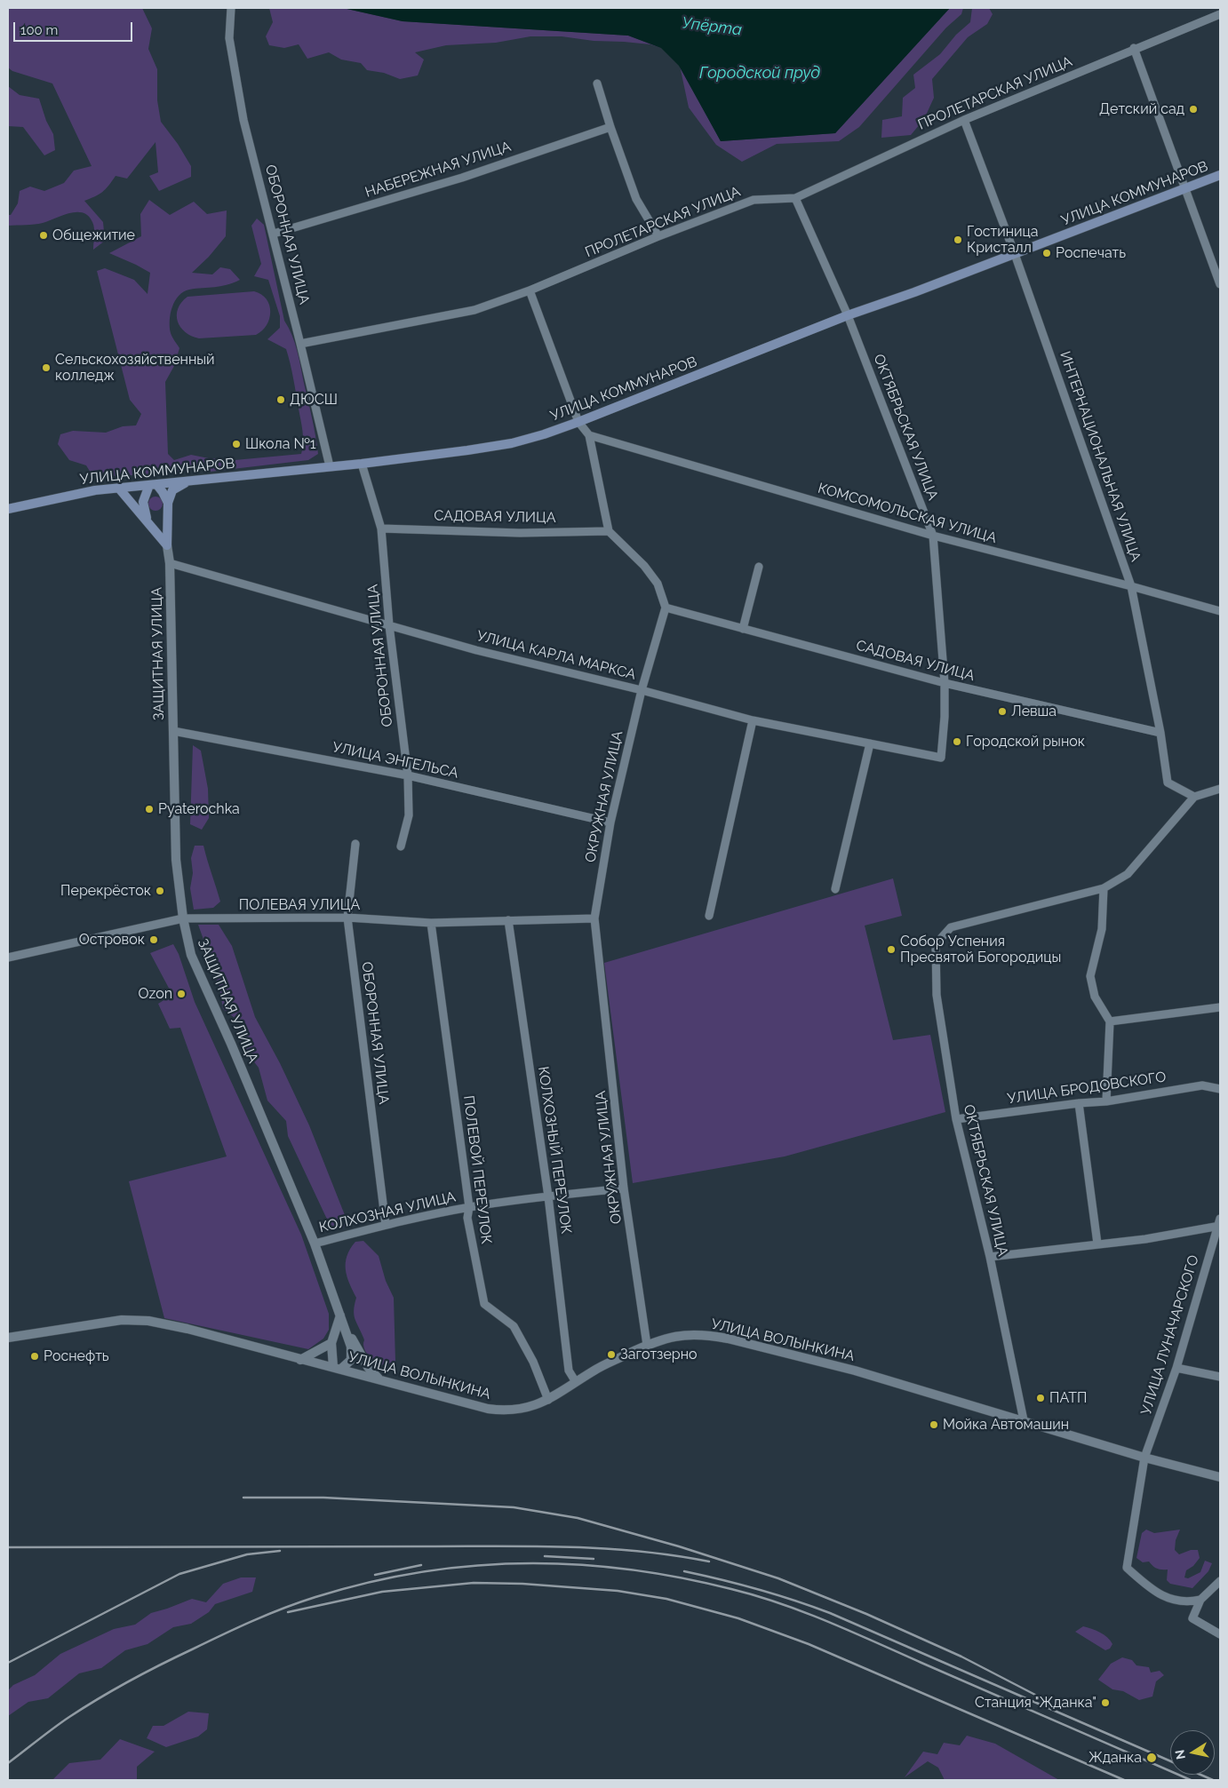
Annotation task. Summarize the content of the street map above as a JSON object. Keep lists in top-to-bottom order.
{
  "streets": {
    "main road": ["УЛИЦА КОММУНАРОВ"],
    "street": [
      "ПРОЛЕТАРСКАЯ УЛИЦА",
      "НАБЕРЕЖНАЯ УЛИЦА",
      "ОБОРОННАЯ УЛИЦА",
      "ОКТЯБРЬСКАЯ УЛИЦА",
      "ИНТЕРНАЦИОНАЛЬНАЯ УЛИЦА",
      "КОМСОМОЛЬСКАЯ УЛИЦА",
      "САДОВАЯ УЛИЦА",
      "ЗАЩИТНАЯ УЛИЦА",
      "УЛИЦА КАРЛА МАРКСА",
      "УЛИЦА ЭНГЕЛЬСА",
      "ОКРУЖНАЯ УЛИЦА",
      "ПОЛЕВАЯ УЛИЦА",
      "УЛИЦА БРОДОВСКОГО",
      "КОЛХОЗНЫЙ ПЕРЕУЛОК",
      "ПОЛЕВОЙ ПЕРЕУЛОК",
      "КОЛХОЗНАЯ УЛИЦА",
      "УЛИЦА ЛУНАЧАРСКОГО",
      "УЛИЦА ВОЛЫНКИНА"
    ]
  },
  "crossings": [
    ["ПРОЛЕТАРСКАЯ УЛИЦА", "ОБОРОННАЯ УЛИЦА"],
    ["ПРОЛЕТАРСКАЯ УЛИЦА", "ОКТЯБРЬСКАЯ УЛИЦА"],
    ["ПРОЛЕТАРСКАЯ УЛИЦА", "ИНТЕРНАЦИОНАЛЬНАЯ УЛИЦА"],
    ["НАБЕРЕЖНАЯ УЛИЦА", "ОБОРОННАЯ УЛИЦА"],
    ["УЛИЦА КОММУНАРОВ", "ОБОРОННАЯ УЛИЦА"],
    ["УЛИЦА КОММУНАРОВ", "ОКТЯБРЬСКАЯ УЛИЦА"],
    ["УЛИЦА КОММУНАРОВ", "ИНТЕРНАЦИОНАЛЬНАЯ УЛИЦА"],
    ["ОБОРОННАЯ УЛИЦА", "САДОВАЯ УЛИЦА"],
    ["ОБОРОННАЯ УЛИЦА", "УЛИЦА КАРЛА МАРКСА"],
    ["ОБОРОННАЯ УЛИЦА", "УЛИЦА ЭНГЕЛЬСА"],
    ["ОБОРОННАЯ УЛИЦА", "ПОЛЕВАЯ УЛИЦА"],
    ["ОБОРОННАЯ УЛИЦА", "КОЛХОЗНАЯ УЛИЦА"],
    ["ОКТЯБРЬСКАЯ УЛИЦА", "КОМСОМОЛЬСКАЯ УЛИЦА"],
    ["ОКТЯБРЬСКАЯ УЛИЦА", "САДОВАЯ УЛИЦА"],
    ["ОКТЯБРЬСКАЯ УЛИЦА", "УЛИЦА КАРЛА МАРКСА"],
    ["ОКТЯБРЬСКАЯ УЛИЦА", "УЛИЦА БРОДОВСКОГО"],
    ["ОКТЯБРЬСКАЯ УЛИЦА", "УЛИЦА ВОЛЫНКИНА"],
    ["ИНТЕРНАЦИОНАЛЬНАЯ УЛИЦА", "КОМСОМОЛЬСКАЯ УЛИЦА"],
    ["ИНТЕРНАЦИОНАЛЬНАЯ УЛИЦА", "САДОВАЯ УЛИЦА"],
    ["САДОВАЯ УЛИЦА", "ОКРУЖНАЯ УЛИЦА"],
    ["ЗАЩИТНАЯ УЛИЦА", "УЛИЦА КАРЛА МАРКСА"],
    ["ЗАЩИТНАЯ УЛИЦА", "УЛИЦА ЭНГЕЛЬСА"],
    ["ЗАЩИТНАЯ УЛИЦА", "ПОЛЕВАЯ УЛИЦА"],
    ["ЗАЩИТНАЯ УЛИЦА", "КОЛХОЗНАЯ УЛИЦА"],
    ["УЛИЦА КАРЛА МАРКСА", "ОКРУЖНАЯ УЛИЦА"],
    ["УЛИЦА ЭНГЕЛЬСА", "ОКРУЖНАЯ УЛИЦА"],
    ["ОКРУЖНАЯ УЛИЦА", "ПОЛЕВАЯ УЛИЦА"],
    ["ОКРУЖНАЯ УЛИЦА", "КОЛХОЗНАЯ УЛИЦА"],
    ["ОКРУЖНАЯ УЛИЦА", "УЛИЦА ВОЛЫНКИНА"],
    ["ПОЛЕВАЯ УЛИЦА", "КОЛХОЗНЫЙ ПЕРЕУЛОК"],
    ["ПОЛЕВАЯ УЛИЦА", "ПОЛЕВОЙ ПЕРЕУЛОК"],
    ["КОЛХОЗНЫЙ ПЕРЕУЛОК", "КОЛХОЗНАЯ УЛИЦА"],
    ["КОЛХОЗНЫЙ ПЕРЕУЛОК", "УЛИЦА ВОЛЫНКИНА"],
    ["ПОЛЕВОЙ ПЕРЕУЛОК", "КОЛХОЗНАЯ УЛИЦА"],
    ["ПОЛЕВОЙ ПЕРЕУЛОК", "УЛИЦА ВОЛЫНКИНА"],
    ["УЛИЦА ЛУНАЧАРСКОГО", "УЛИЦА ВОЛЫНКИНА"]
  ],
  "water": ["Упёрта", "Городской пруд"],
  "places": [
    "Детский сад",
    "Общежитие",
    "Гостиница Кристалл",
    "Роспечать",
    "Сельскохозяйственный колледж",
    "ДЮСШ",
    "Школа №1",
    "Левша",
    "Городской рынок",
    "Pyaterochka",
    "Перекрёсток",
    "Островок",
    "Собор Успения Пресвятой Богородицы",
    "Ozon",
    "Заготзерно",
    "Роснефть",
    "ПАТП",
    "Мойка Автомашин",
    "Станция \"Жданка\"",
    "Жданка"
  ],
  "scale_bar": "100 m",
  "north": "left"
}
